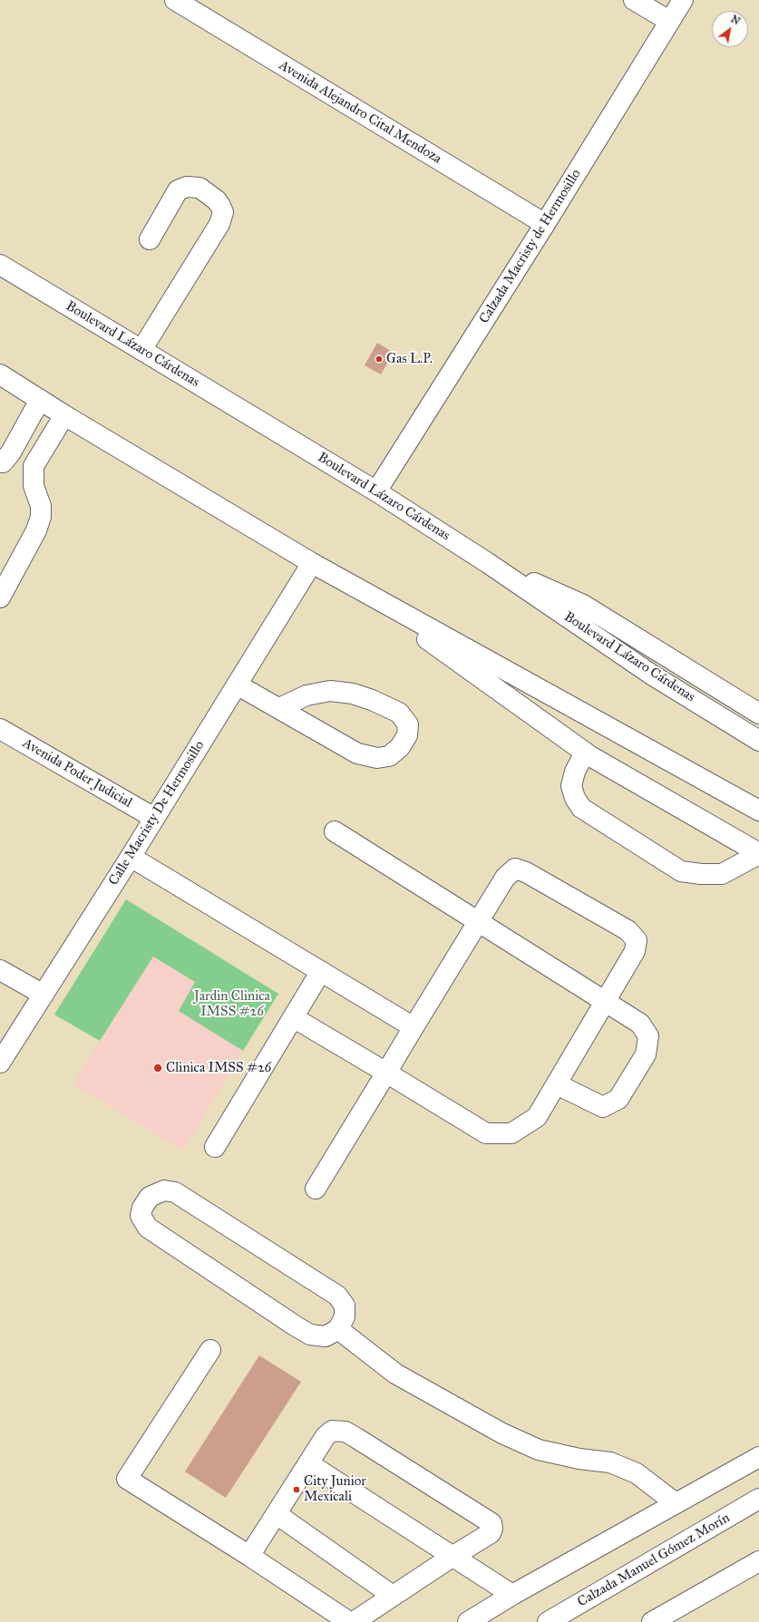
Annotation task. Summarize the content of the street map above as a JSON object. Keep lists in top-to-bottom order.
{
  "streets": {
    "main road": [
      "Avenida Alejandro Cital Mendoza",
      "Calzada Macristy de Hermosillo",
      "Boulevard Lázaro Cárdenas",
      "Avenida Poder Judicial",
      "Calle Macristy De Hermosillo",
      "Calzada Manuel Gómez Morín"
    ]
  },
  "crossings": [
    ["Avenida Alejandro Cital Mendoza", "Calzada Macristy de Hermosillo"],
    ["Calzada Macristy de Hermosillo", "Boulevard Lázaro Cárdenas"],
    ["Avenida Poder Judicial", "Calle Macristy De Hermosillo"]
  ],
  "parks": ["Jardin Clinica IMSS #26"],
  "places": ["Gas L.P.", "Clinica IMSS #26", "City Junior Mexicali"],
  "north": "top right"
}
